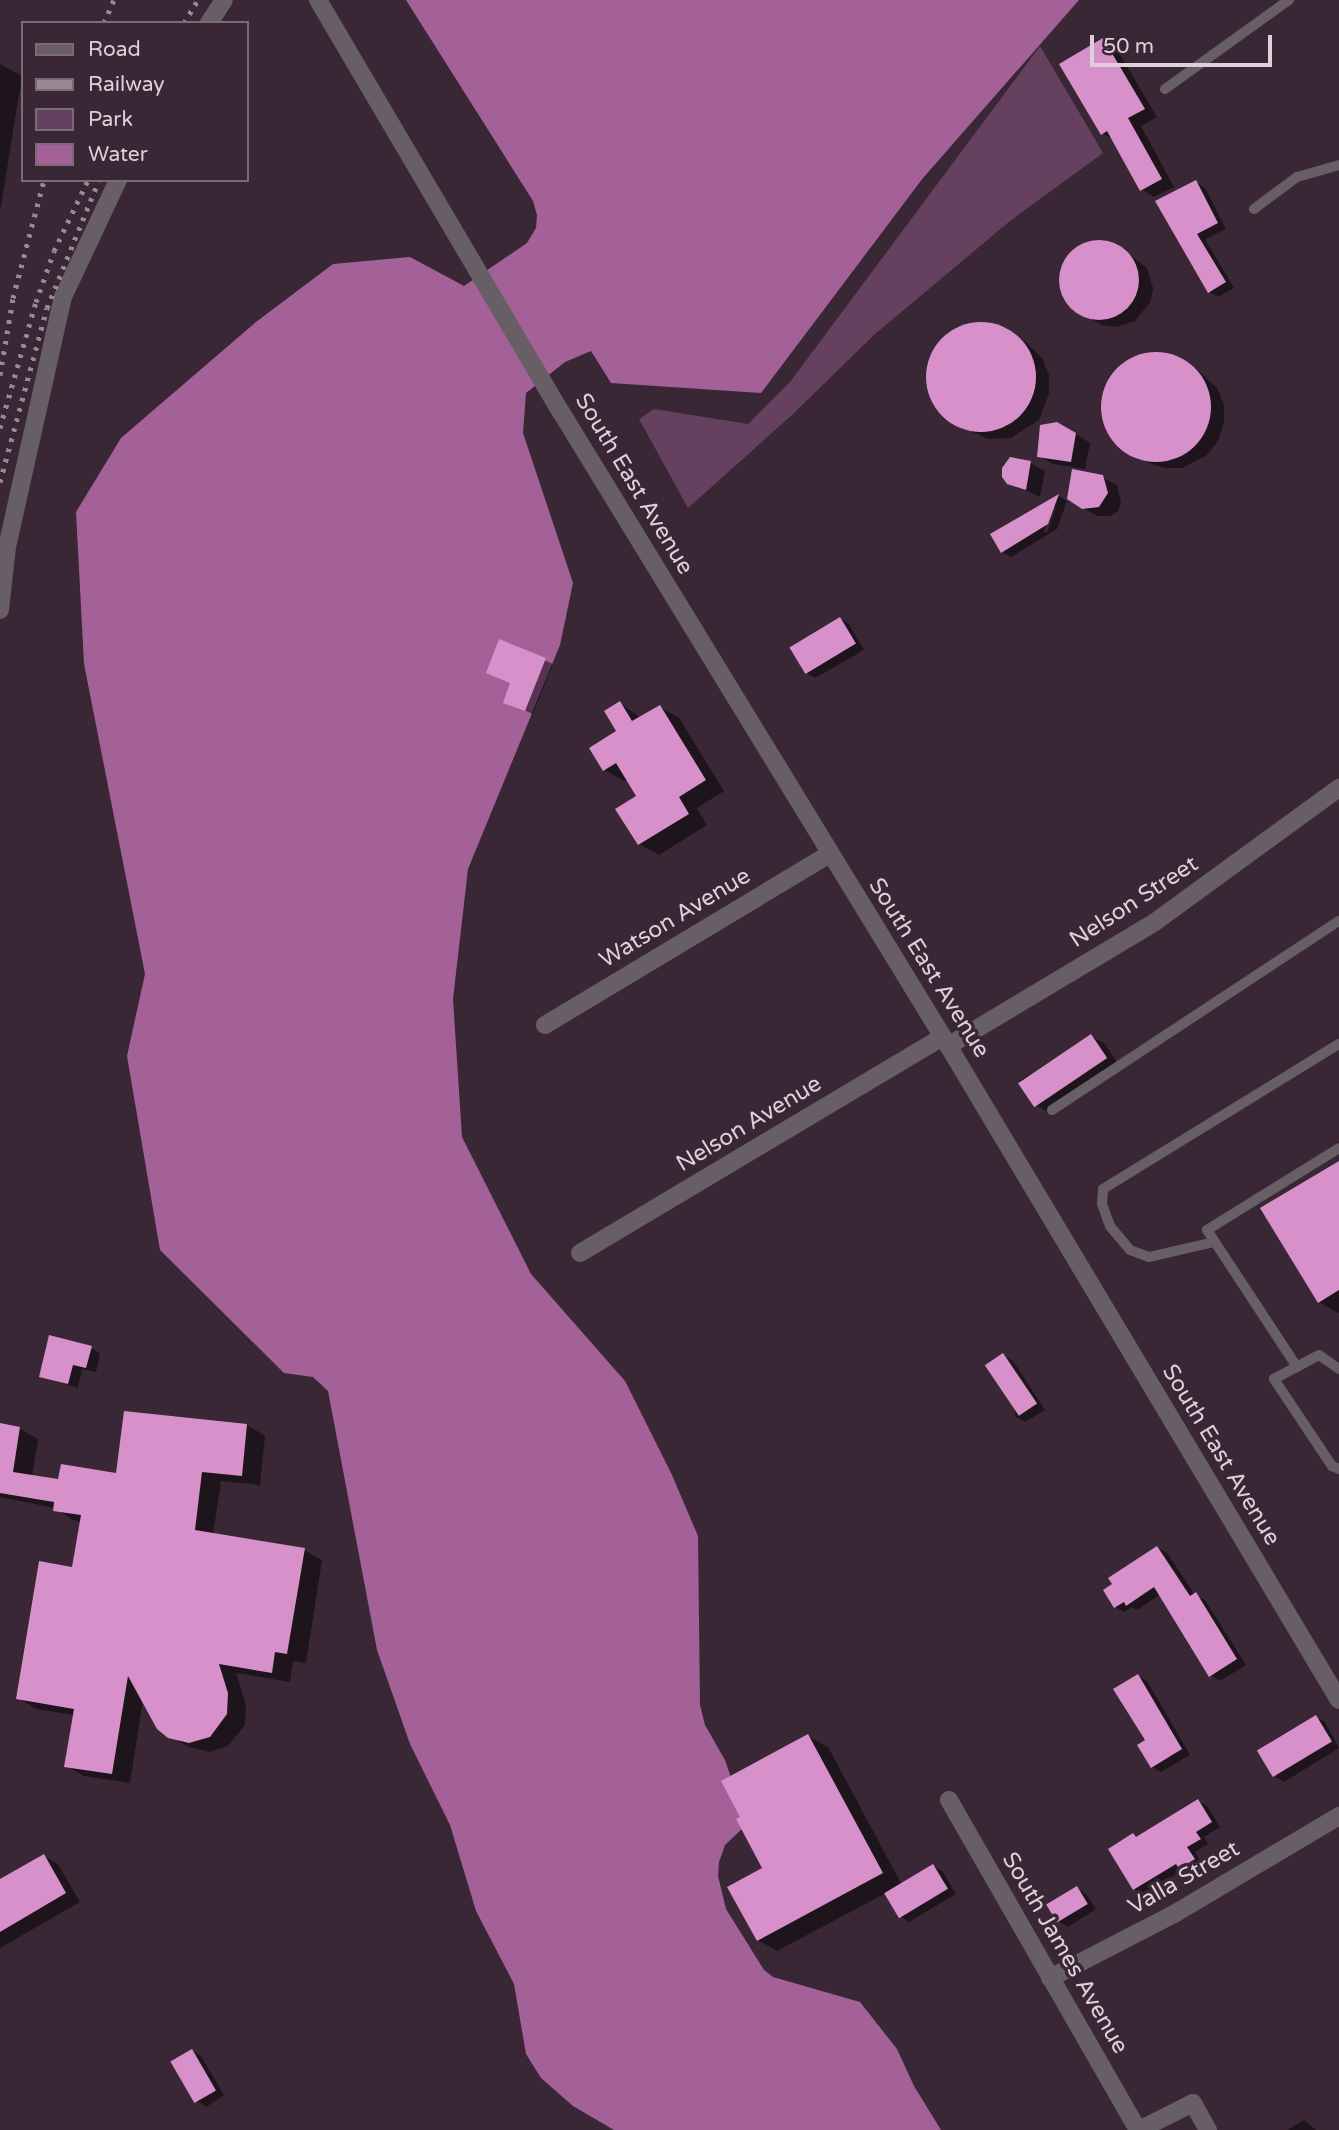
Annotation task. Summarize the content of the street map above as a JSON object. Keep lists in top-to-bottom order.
{
  "streets": {
    "street": [
      "South East Avenue",
      "Nelson Street",
      "Watson Avenue",
      "Nelson Avenue",
      "Valla Street",
      "South James Avenue"
    ]
  },
  "crossings": [
    ["South East Avenue", "Nelson Street"],
    ["South East Avenue", "Watson Avenue"],
    ["South East Avenue", "Nelson Avenue"],
    ["Nelson Street", "Nelson Avenue"],
    ["Valla Street", "South James Avenue"]
  ],
  "legend": [
    "Road",
    "Railway",
    "Park",
    "Water"
  ],
  "scale_bar": "50 m"
}
